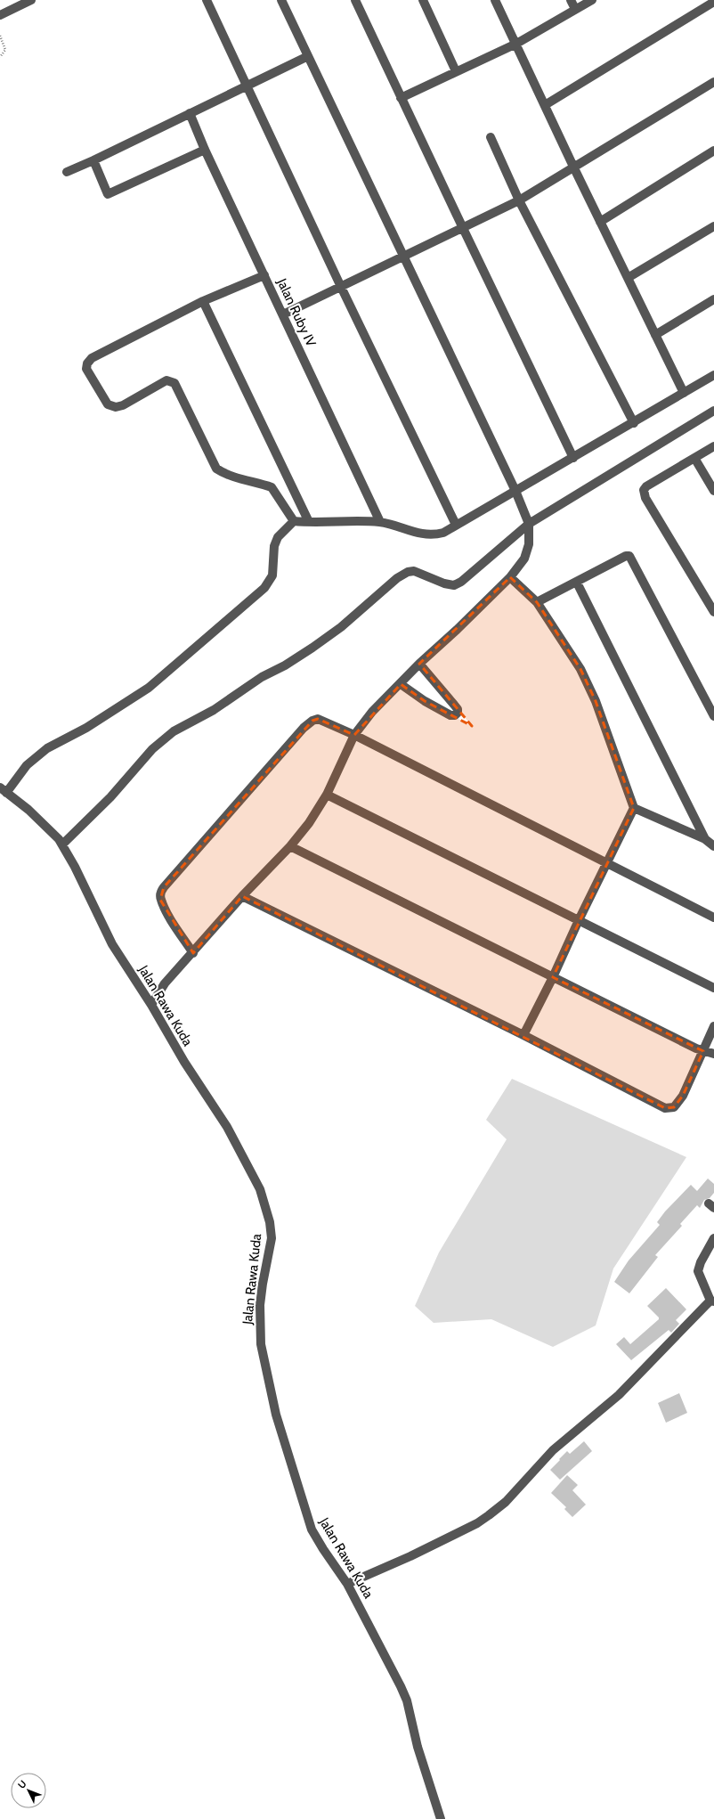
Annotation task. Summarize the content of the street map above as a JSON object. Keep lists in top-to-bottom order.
{
  "streets": {
    "street": ["Jalan Ruby IV", "Jalan Rawa Kuda"]
  },
  "north": "top left"
}
